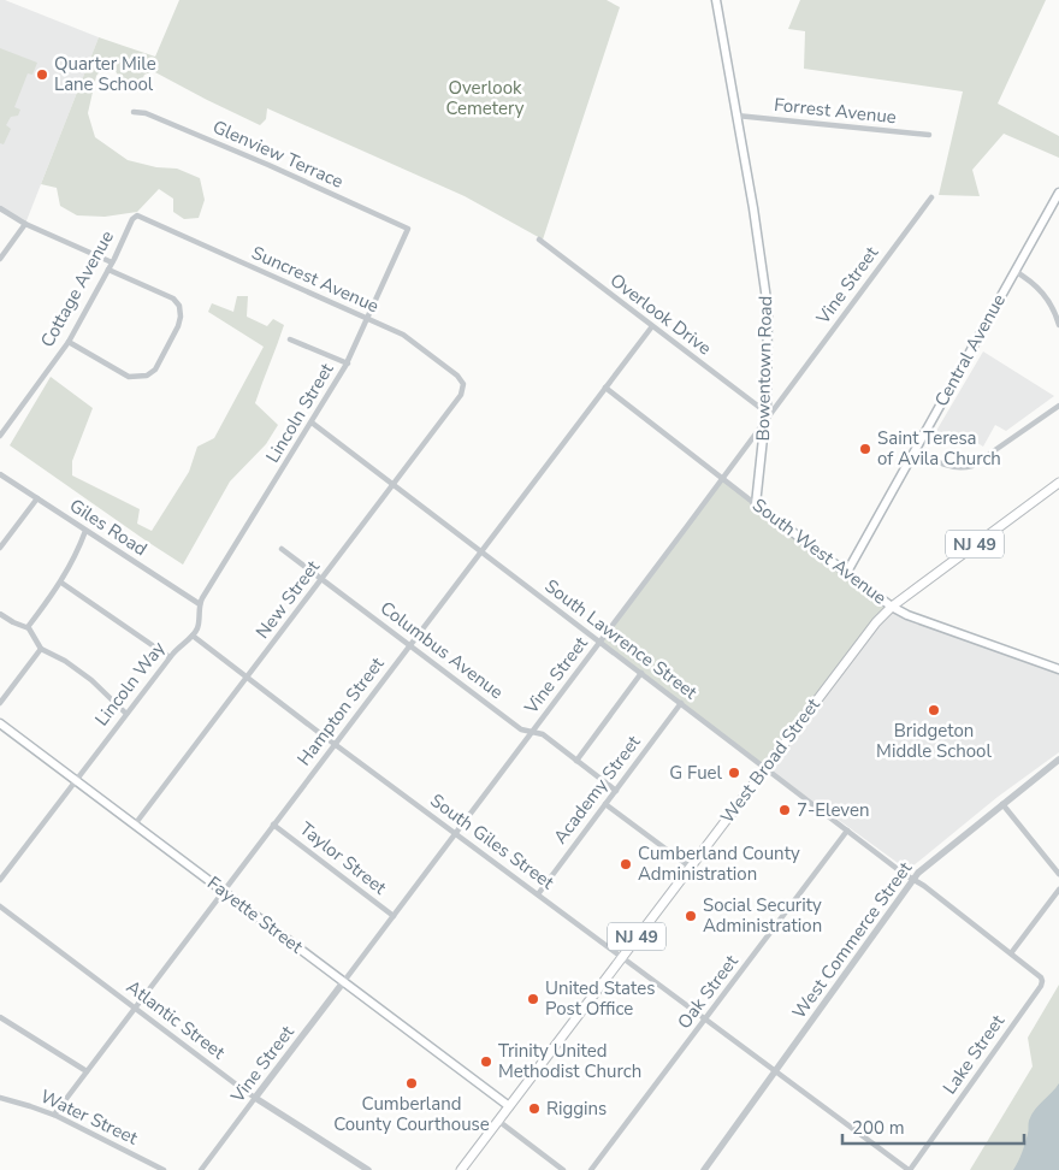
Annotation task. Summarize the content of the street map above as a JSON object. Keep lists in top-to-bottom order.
{
  "streets": {
    "highway": ["NJ 49", "West Broad Street"],
    "main road": [
      "Central Avenue",
      "Bowentown Road",
      "South West Avenue",
      "Fayette Street"
    ],
    "street": [
      "Forrest Avenue",
      "Glenview Terrace",
      "Suncrest Avenue",
      "Vine Street",
      "Cottage Avenue",
      "Overlook Drive",
      "Lincoln Street",
      "Giles Road",
      "New Street",
      "South Lawrence Street",
      "Columbus Avenue",
      "Lincoln Way",
      "Hampton Street",
      "Academy Street",
      "South Giles Street",
      "Taylor Street",
      "West Commerce Street",
      "Oak Street",
      "Atlantic Street",
      "Lake Street",
      "Water Street"
    ]
  },
  "crossings": [
    ["Forrest Avenue", "Bowentown Road"],
    ["Glenview Terrace", "Lincoln Street"],
    ["Suncrest Avenue", "Cottage Avenue"],
    ["Suncrest Avenue", "Lincoln Street"],
    ["Suncrest Avenue", "New Street"],
    ["Vine Street", "Bowentown Road"],
    ["Vine Street", "South West Avenue"],
    ["Vine Street", "South Lawrence Street"],
    ["Vine Street", "Columbus Avenue"],
    ["Vine Street", "South Giles Street"],
    ["Vine Street", "Taylor Street"],
    ["Vine Street", "Fayette Street"],
    ["Vine Street", "Atlantic Street"],
    ["Overlook Drive", "Bowentown Road"],
    ["Overlook Drive", "Hampton Street"],
    ["Central Avenue", "South West Avenue"],
    ["Bowentown Road", "South West Avenue"],
    ["Lincoln Street", "Giles Road"],
    ["Lincoln Street", "South Lawrence Street"],
    ["South West Avenue", "Hampton Street"],
    ["South West Avenue", "West Broad Street"],
    ["New Street", "South Lawrence Street"],
    ["New Street", "Columbus Avenue"],
    ["New Street", "South Giles Street"],
    ["New Street", "Fayette Street"],
    ["South Lawrence Street", "Hampton Street"],
    ["South Lawrence Street", "West Broad Street"],
    ["South Lawrence Street", "Academy Street"],
    ["South Lawrence Street", "West Commerce Street"],
    ["South Lawrence Street", "Oak Street"],
    ["South Lawrence Street", "Lake Street"],
    ["Columbus Avenue", "Hampton Street"],
    ["Columbus Avenue", "Academy Street"],
    ["Lincoln Way", "South Giles Street"],
    ["Lincoln Way", "Fayette Street"],
    ["Hampton Street", "South Giles Street"],
    ["Hampton Street", "Taylor Street"],
    ["Hampton Street", "Fayette Street"],
    ["Hampton Street", "Atlantic Street"],
    ["Hampton Street", "Water Street"],
    ["West Broad Street", "South Giles Street"],
    ["West Broad Street", "Fayette Street"],
    ["Academy Street", "South Giles Street"],
    ["South Giles Street", "West Commerce Street"],
    ["South Giles Street", "Oak Street"],
    ["South Giles Street", "Lake Street"]
  ],
  "parks": ["Overlook Cemetery"],
  "places": [
    "Quarter Mile Lane School",
    "Saint Teresa of Avila Church",
    "Bridgeton Middle School",
    "G Fuel",
    "7-Eleven",
    "Cumberland County Administration",
    "Social Security Administration",
    "United States Post Office",
    "Trinity United Methodist Church",
    "Cumberland County Courthouse",
    "Riggins"
  ],
  "scale_bar": "200 m"
}
